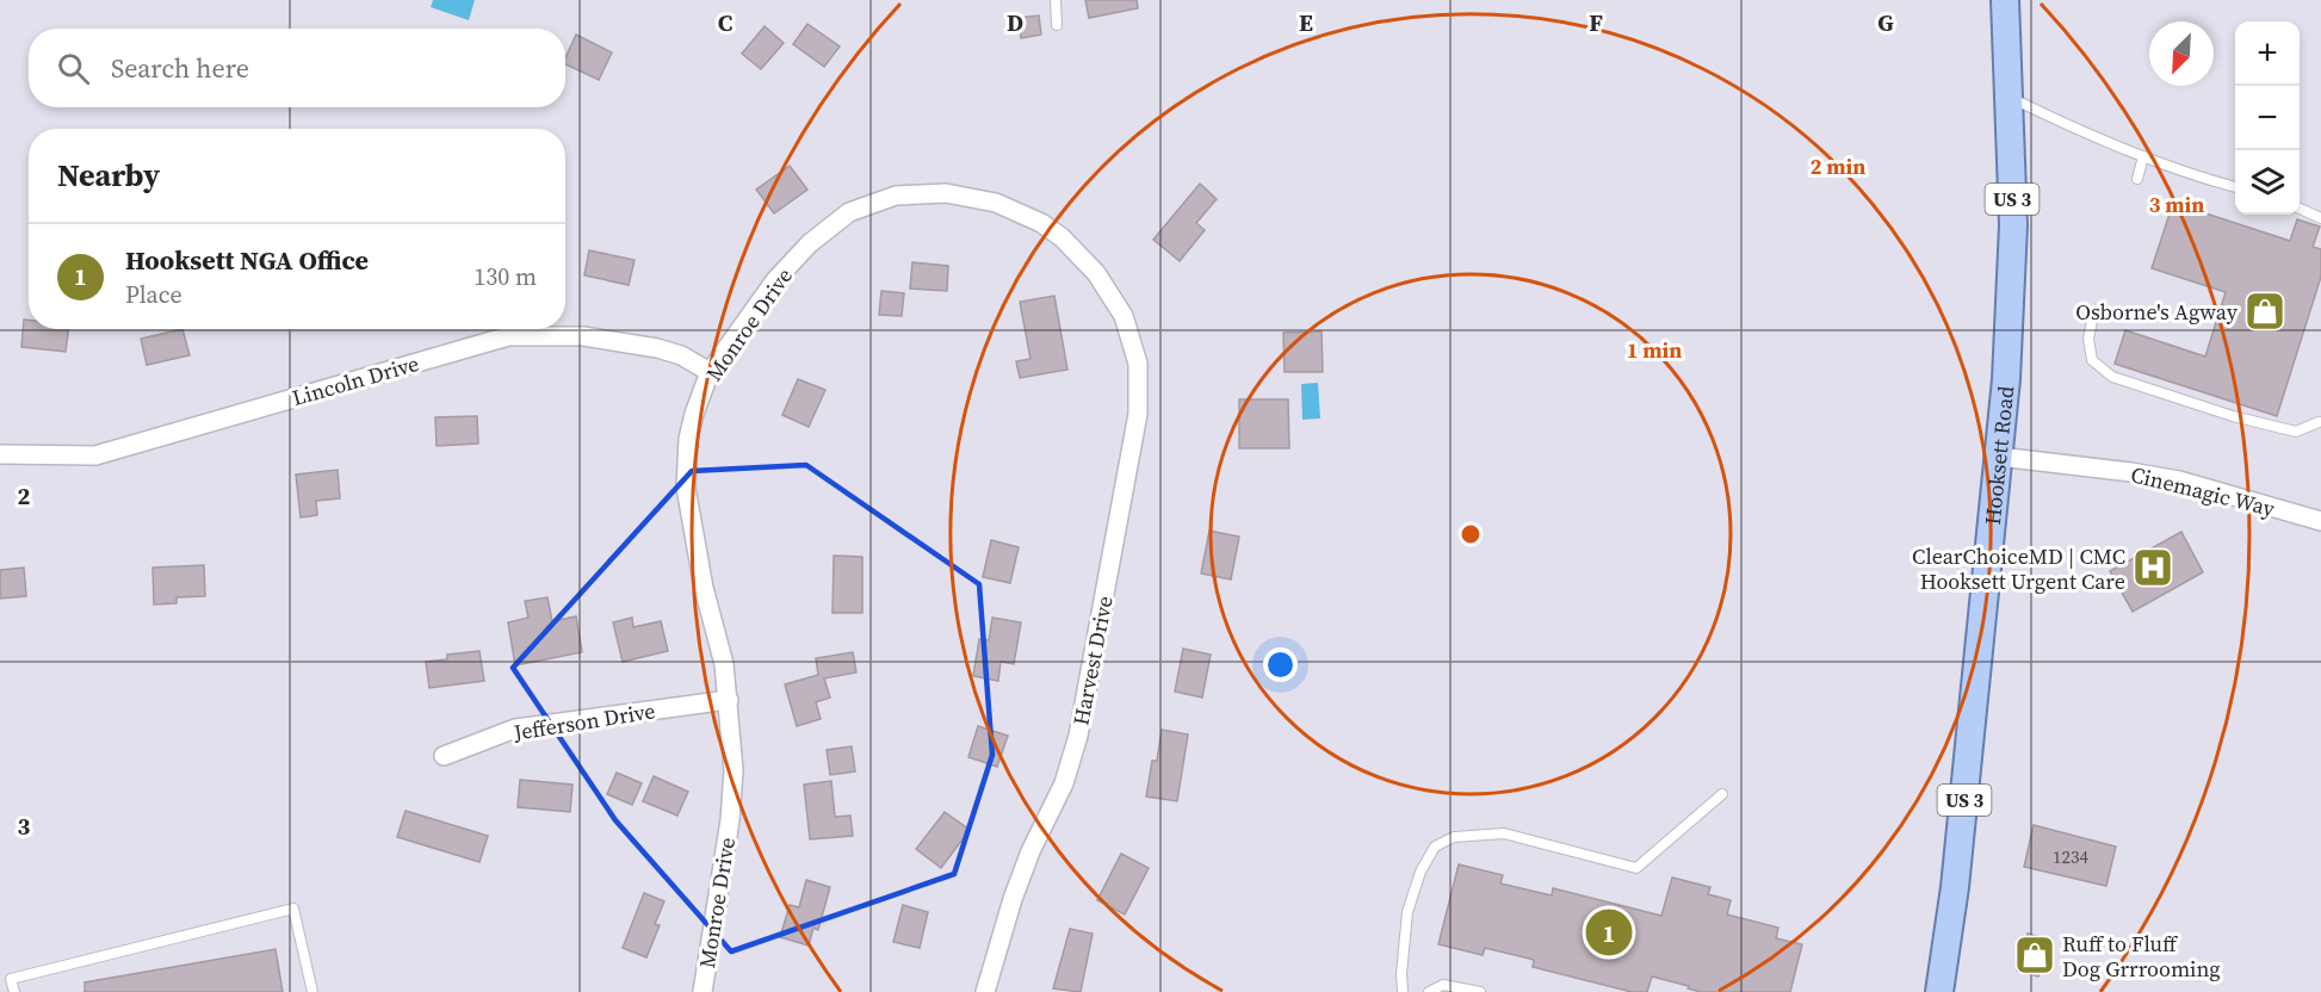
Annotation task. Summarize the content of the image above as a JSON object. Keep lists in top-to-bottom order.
{
  "streets": {
    "main road": ["US 3", "Hooksett Road"],
    "street": [
      "Monroe Drive",
      "Lincoln Drive",
      "Cinemagic Way",
      "Harvest Drive",
      "Jefferson Drive"
    ]
  },
  "crossings": [
    ["Monroe Drive", "Lincoln Drive"],
    ["Monroe Drive", "Harvest Drive"],
    ["Monroe Drive", "Jefferson Drive"],
    ["Hooksett Road", "Cinemagic Way"]
  ],
  "places": {
    "shop": ["Osborne's Agway", "Ruff to Fluff Dog Grrrooming"],
    "hospital": ["ClearChoiceMD | CMC Hooksett Urgent Care"]
  },
  "house_numbers": ["1234"],
  "north": "bottom left",
  "page": {
    "map_buttons": ["+", "−"],
    "search": "Search here",
    "heading": "Nearby",
    "list": [
      {
        "mark": "1",
        "name": "Hooksett NGA Office",
        "note": "Place",
        "value": "130 m"
      }
    ],
    "pins": "1"
  },
  "grid": {
    "columns": [
      "C",
      "D",
      "E",
      "F",
      "G"
    ],
    "rows": ["2", "3"]
  },
  "rings": ["2 min", "3 min", "1 min"]
}
